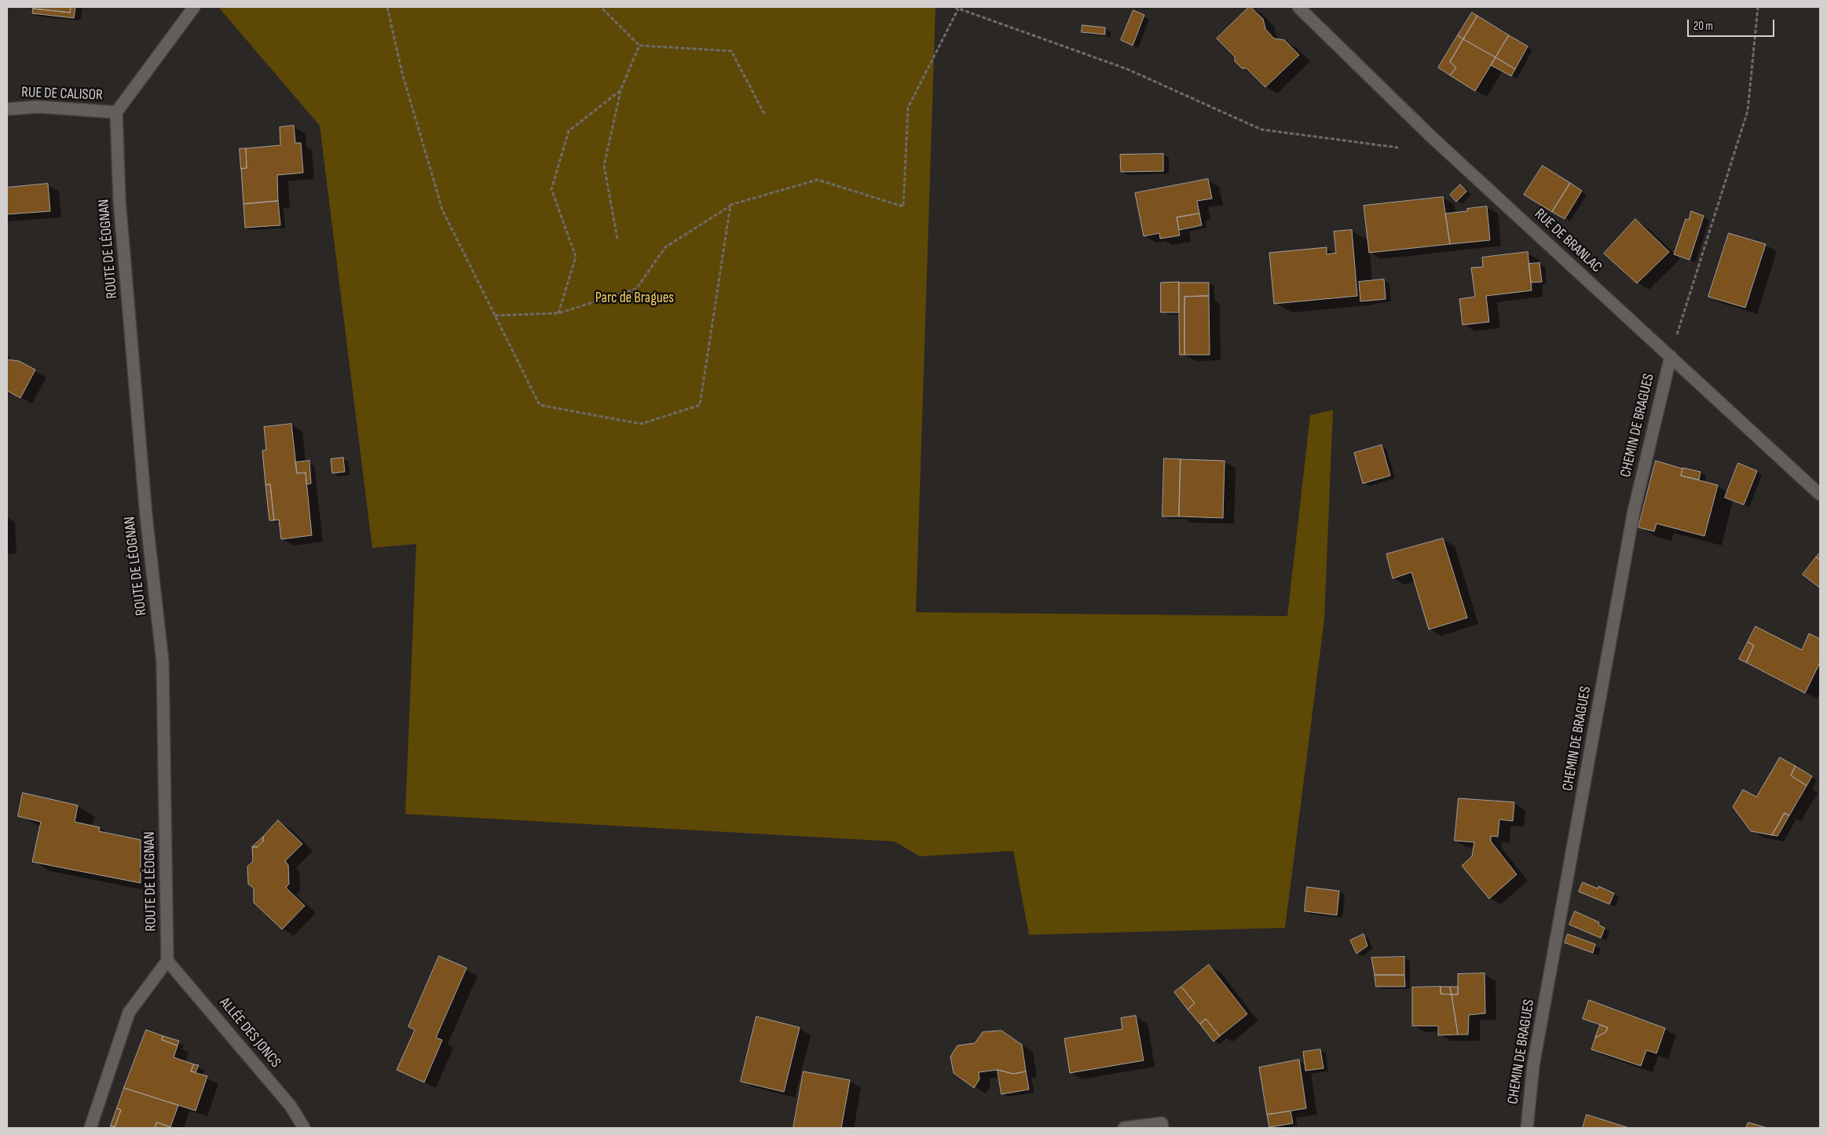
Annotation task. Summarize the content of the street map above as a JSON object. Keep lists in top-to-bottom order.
{
  "streets": {
    "street": [
      "RUE DE CALISOR",
      "RUE DE BRANLAC",
      "ROUTE DE LÉOGNAN",
      "CHEMIN DE BRAGUES",
      "ALLÉE DES JONCS"
    ]
  },
  "crossings": [
    ["RUE DE CALISOR", "ROUTE DE LÉOGNAN"],
    ["RUE DE BRANLAC", "CHEMIN DE BRAGUES"],
    ["ROUTE DE LÉOGNAN", "ALLÉE DES JONCS"]
  ],
  "parks": ["Parc de Bragues"],
  "scale_bar": "20 m"
}
